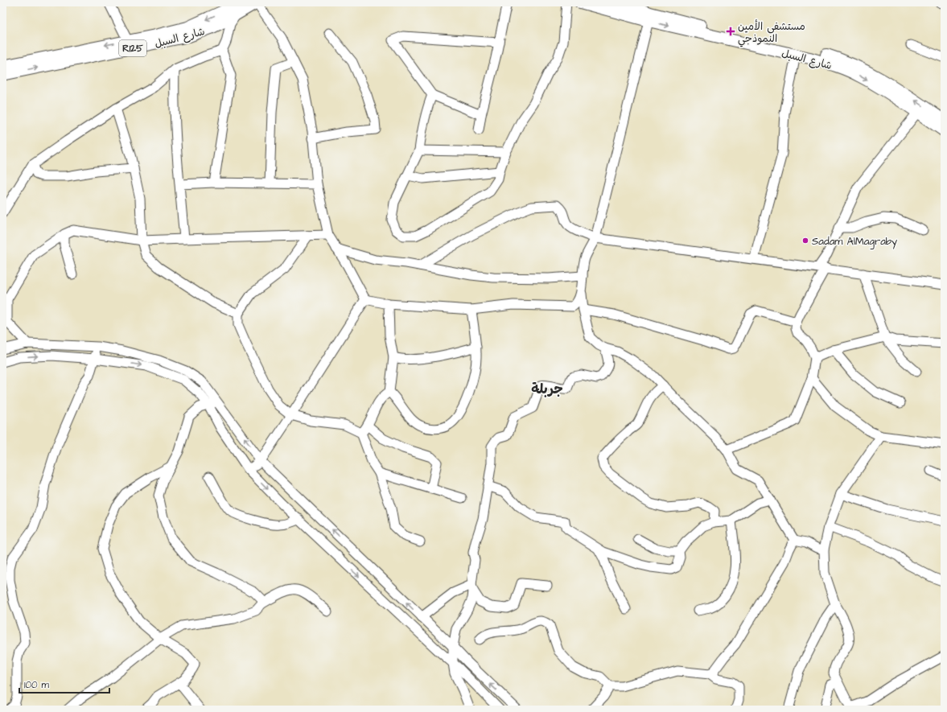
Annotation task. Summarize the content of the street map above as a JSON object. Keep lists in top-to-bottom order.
{
  "streets": {
    "main road": ["شارع السبل", "R125"]
  },
  "districts": ["جربلة"],
  "places": {
    "health": ["مستشفى الأمين النموذجي"],
    "other": ["Sadam AlMagraby"]
  },
  "scale_bar": "100 m"
}
